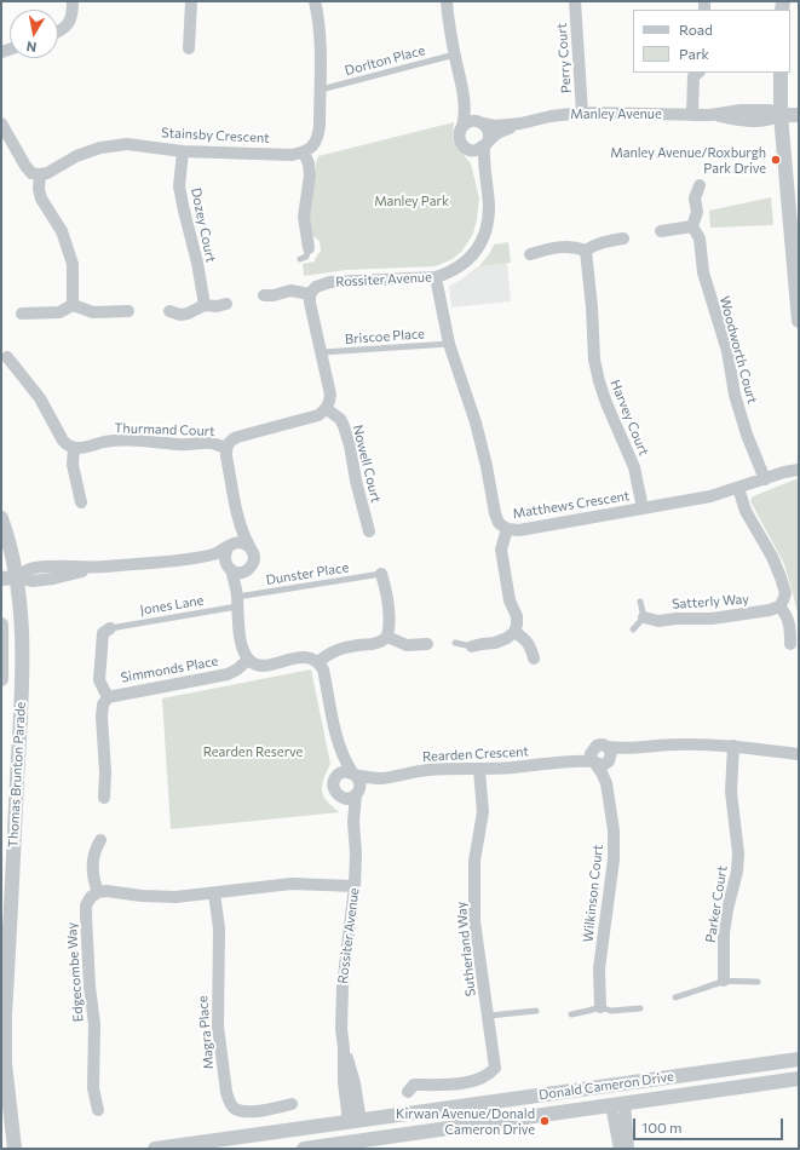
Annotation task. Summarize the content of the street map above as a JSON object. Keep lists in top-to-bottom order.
{
  "streets": {
    "street": [
      "Perry Court",
      "Manley Avenue",
      "Stainsby Crescent",
      "Dozey Court",
      "Rossiter Avenue",
      "Woodworth Court",
      "Harvey Court",
      "Thurmand Court",
      "Nowell Court",
      "Matthews Crescent",
      "Satterly Way",
      "Simmonds Place",
      "Rearden Crescent",
      "Thomas Brunton Parade",
      "Wilkinson Court",
      "Parker Court",
      "Sutherland Way",
      "Edgecombe Way",
      "Magra Place",
      "Donald Cameron Drive"
    ],
    "lane": [
      "Dorlton Place",
      "Briscoe Place",
      "Dunster Place",
      "Jones Lane"
    ]
  },
  "crossings": [
    ["Perry Court", "Manley Avenue"],
    ["Manley Avenue", "Rossiter Avenue"],
    ["Stainsby Crescent", "Dozey Court"],
    ["Rossiter Avenue", "Matthews Crescent"],
    ["Rossiter Avenue", "Rearden Crescent"],
    ["Rossiter Avenue", "Donald Cameron Drive"],
    ["Briscoe Place", "Matthews Crescent"],
    ["Woodworth Court", "Matthews Crescent"],
    ["Harvey Court", "Matthews Crescent"],
    ["Dunster Place", "Jones Lane"],
    ["Rearden Crescent", "Wilkinson Court"],
    ["Rearden Crescent", "Sutherland Way"]
  ],
  "parks": ["Manley Park", "Rearden Reserve"],
  "places": ["Manley Avenue/Roxburgh Park Drive", "Kirwan Avenue/Donald Cameron Drive"],
  "legend": ["Road", "Park"],
  "scale_bar": "100 m",
  "north": "bottom"
}
